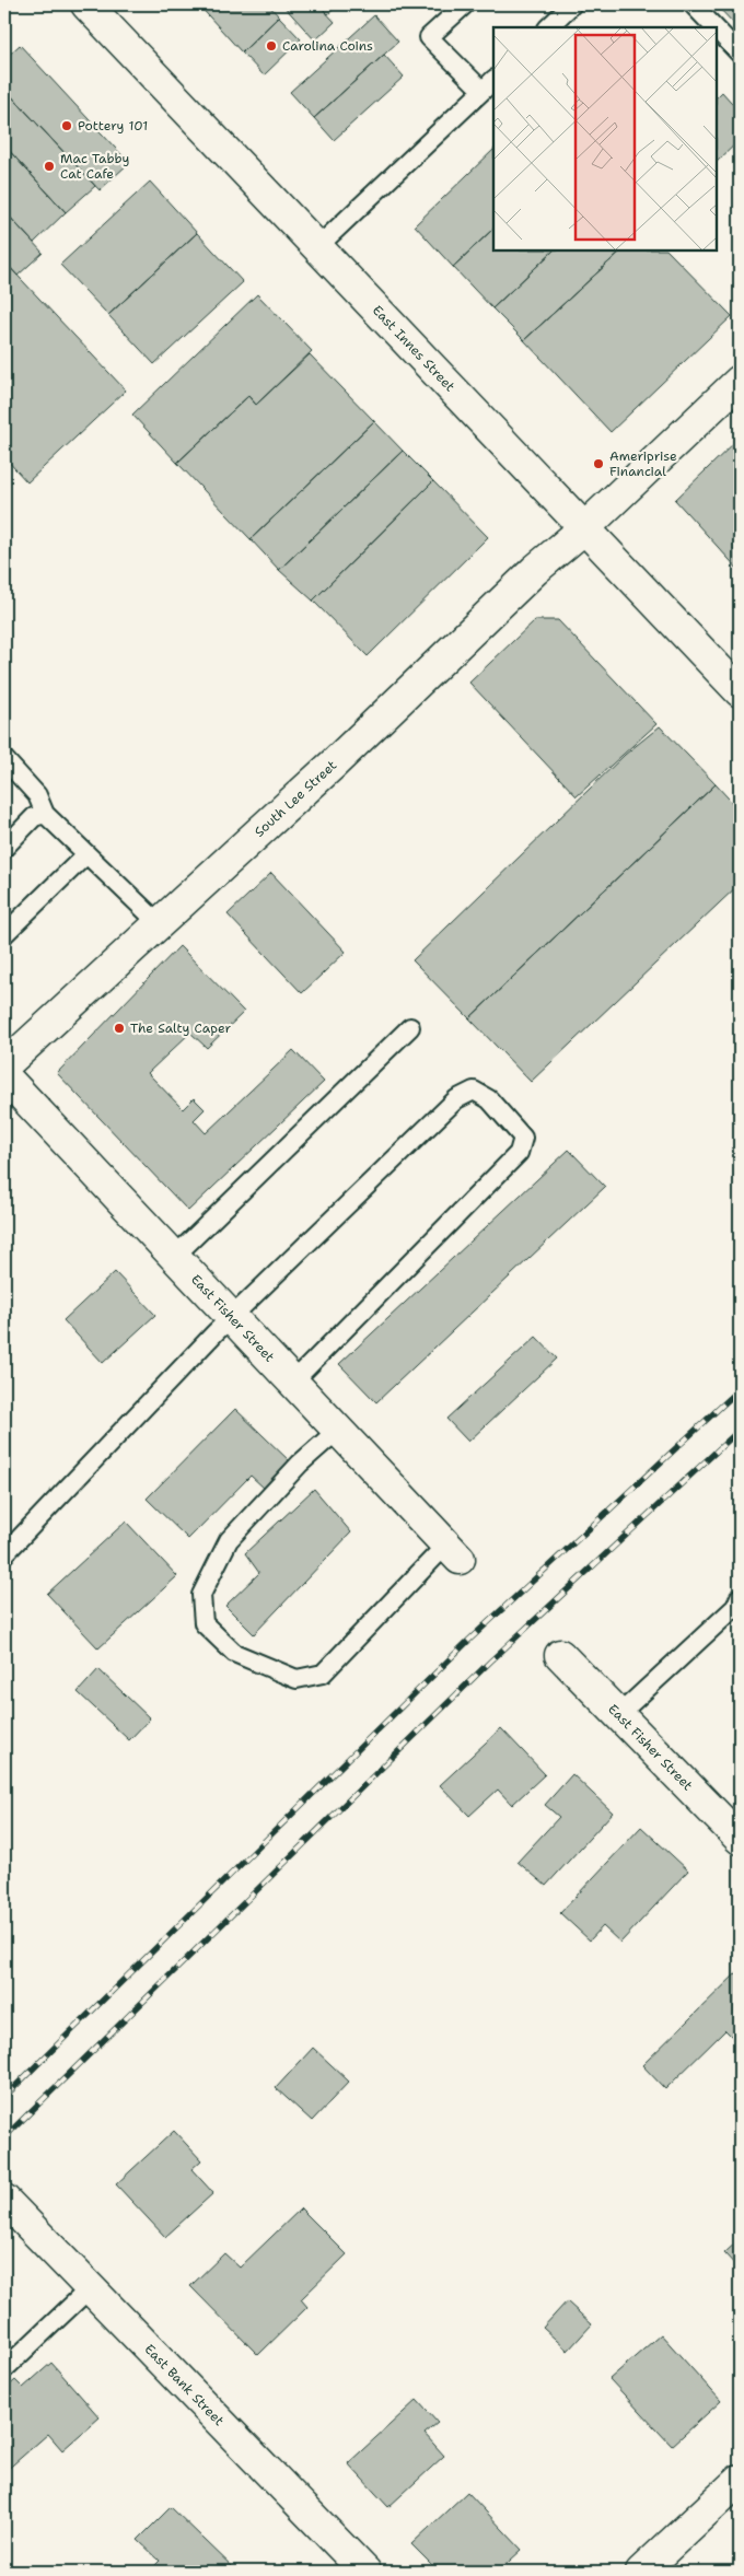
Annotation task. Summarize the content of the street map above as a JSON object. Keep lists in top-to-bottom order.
{
  "streets": {
    "street": [
      "East Innes Street",
      "South Lee Street",
      "East Fisher Street",
      "East Bank Street"
    ]
  },
  "crossings": [
    ["East Innes Street", "South Lee Street"]
  ],
  "places": [
    "Carolina Coins",
    "Pottery 101",
    "Mac Tabby Cat Cafe",
    "Ameriprise Financial",
    "The Salty Caper"
  ]
}
